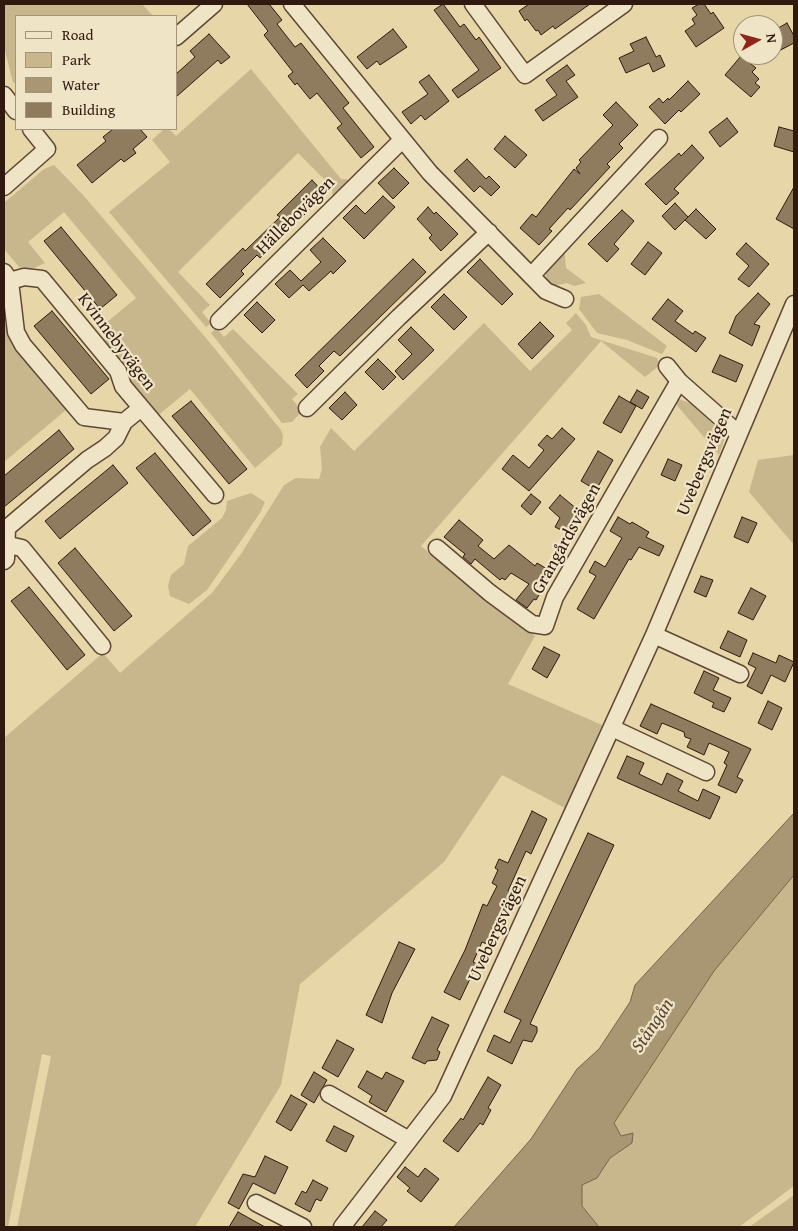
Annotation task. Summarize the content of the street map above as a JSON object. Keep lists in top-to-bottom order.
{
  "streets": {
    "street": [
      "Hällebovägen",
      "Kvinnebyvägen",
      "Uvebergsvägen",
      "Grangårdsvägen"
    ]
  },
  "water": ["Stångån"],
  "legend": [
    "Road",
    "Park",
    "Water",
    "Building"
  ],
  "north": "right"
}
